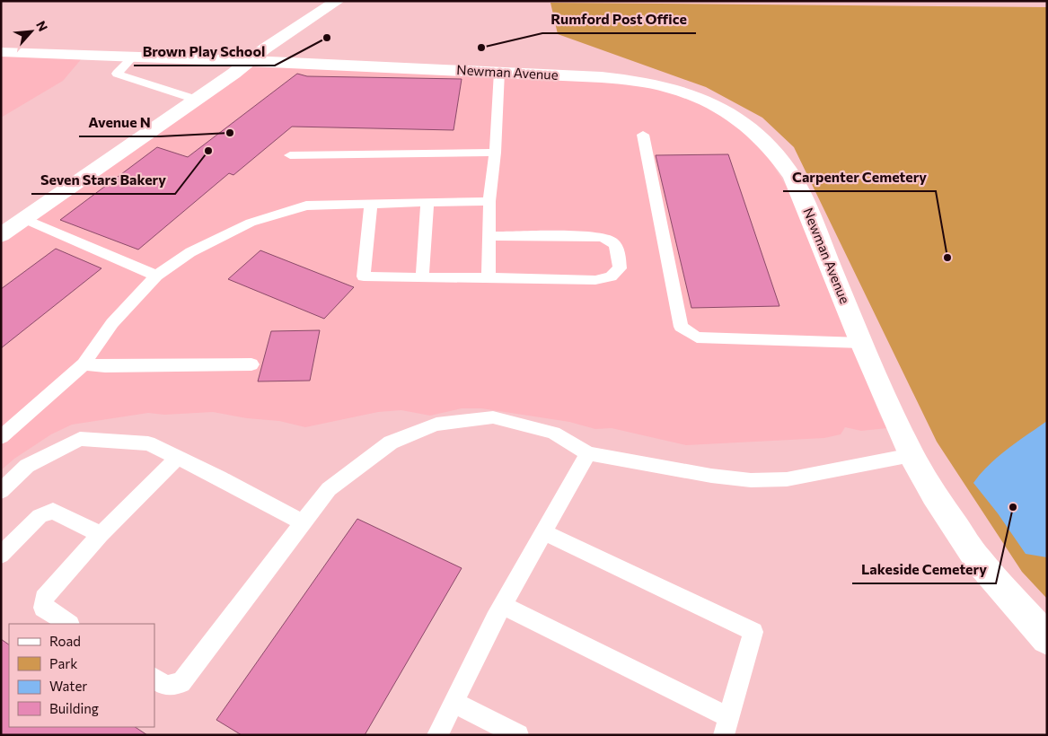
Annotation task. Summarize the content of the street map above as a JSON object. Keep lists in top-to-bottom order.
{
  "streets": {
    "main road": ["Newman Avenue"]
  },
  "places": [
    "Brown Play School",
    "Rumford Post Office",
    "Avenue N",
    "Seven Stars Bakery",
    "Carpenter Cemetery",
    "Lakeside Cemetery"
  ],
  "legend": [
    "Road",
    "Park",
    "Water",
    "Building"
  ],
  "north": "top right"
}
